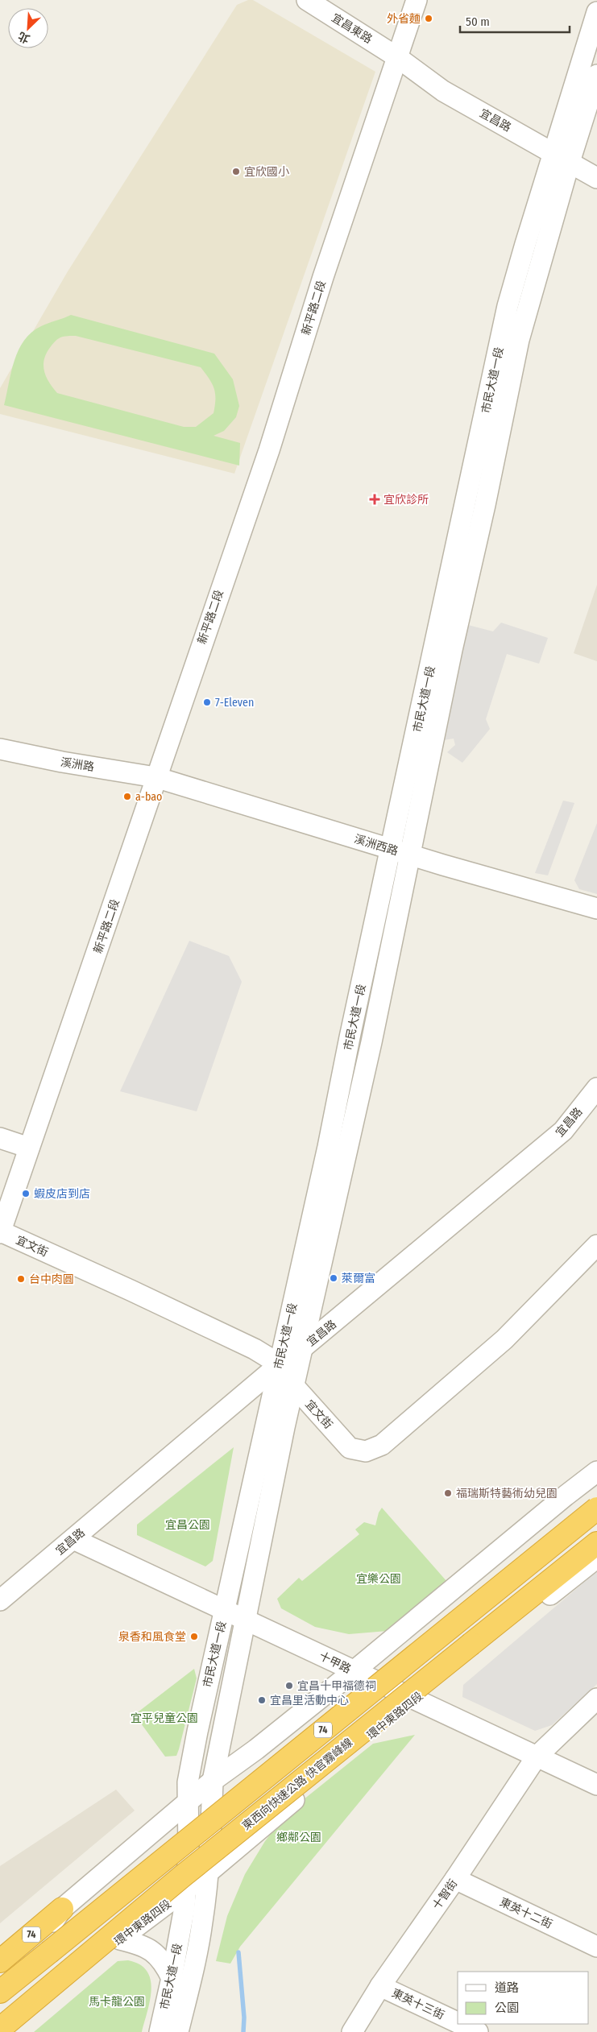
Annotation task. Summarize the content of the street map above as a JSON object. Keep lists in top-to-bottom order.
{
  "streets": {
    "highway": ["74", "東西向快速公路 快官霧峰線"],
    "street": [
      "宜昌東路",
      "宜昌路",
      "新平路二段",
      "市民大道一段",
      "溪洲路",
      "溪洲西路",
      "宜文街",
      "十甲路",
      "環中東路四段",
      "十智街",
      "東英十二街",
      "東英十三街"
    ]
  },
  "crossings": [
    ["宜昌東路", "宜昌路"],
    ["宜昌東路", "新平路二段"],
    ["宜昌路", "新平路二段"],
    ["宜昌路", "市民大道一段"],
    ["宜昌路", "宜文街"],
    ["宜昌路", "十甲路"],
    ["新平路二段", "溪洲路"],
    ["新平路二段", "溪洲西路"],
    ["新平路二段", "宜文街"],
    ["市民大道一段", "溪洲西路"],
    ["市民大道一段", "宜文街"],
    ["市民大道一段", "十甲路"],
    ["市民大道一段", "環中東路四段"],
    ["溪洲路", "溪洲西路"],
    ["十甲路", "環中東路四段"],
    ["十甲路", "十智街"],
    ["十智街", "東英十二街"],
    ["十智街", "東英十三街"]
  ],
  "parks": [
    "宜昌公園",
    "宜樂公園",
    "宜平兒童公園",
    "鄉鄰公園",
    "馬卡龍公園"
  ],
  "places": {
    "other": [
      "外省麵",
      "宜欣國小",
      "7-Eleven",
      "a-bao",
      "蝦皮店到店",
      "萊爾富",
      "台中肉圓",
      "福瑞斯特藝術幼兒園",
      "泉香和風食堂",
      "宜昌十甲福德祠",
      "宜昌里活動中心"
    ],
    "health": ["宜欣診所"]
  },
  "legend": ["道路", "公園"],
  "scale_bar": "50 m",
  "north": "bottom left"
}
